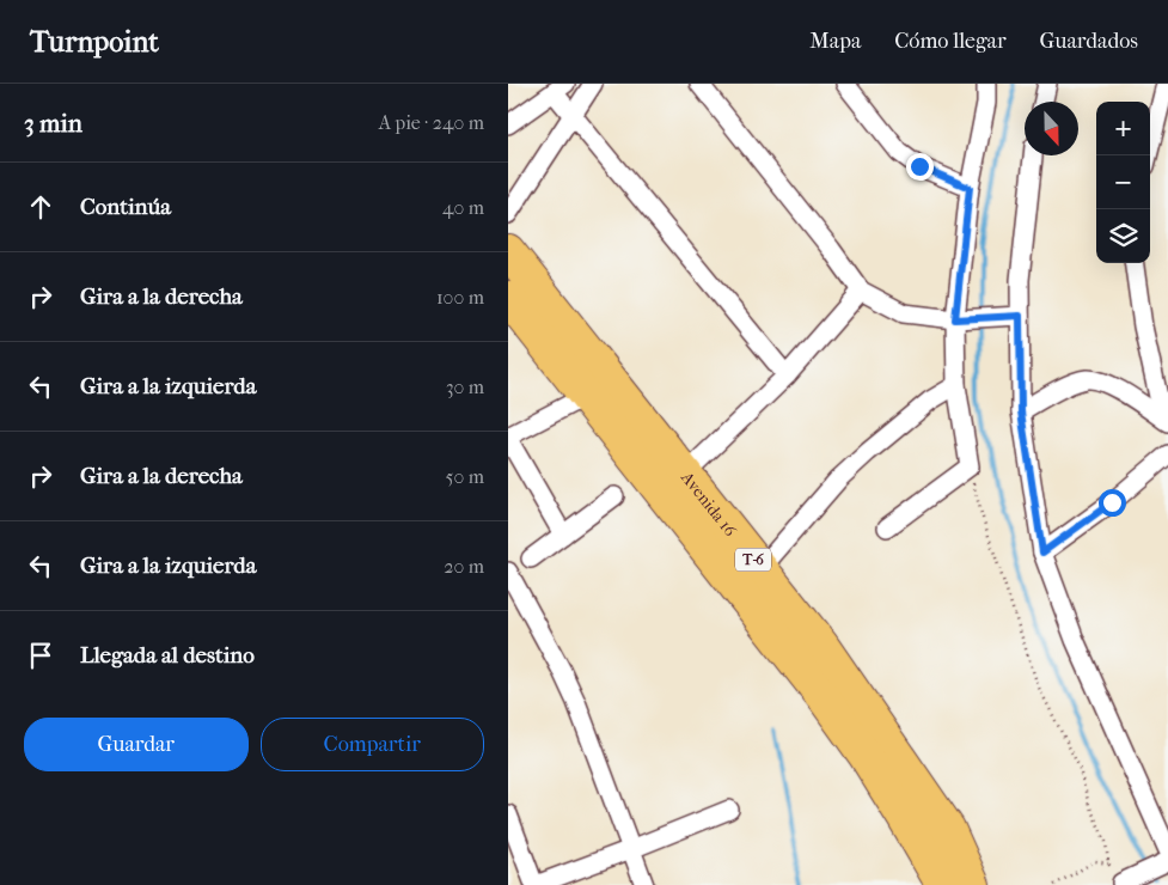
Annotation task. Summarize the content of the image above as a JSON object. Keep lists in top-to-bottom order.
{
  "streets": {
    "highway": ["Avenida 16", "T-6"]
  },
  "crossings": [
    ["Avenida 16", "T-6"]
  ],
  "north": "bottom",
  "page": {
    "header": "Turnpoint",
    "nav": ["Mapa", "Cómo llegar", "Guardados"],
    "heading": ["3 min", "A pie · 240 m"],
    "map_buttons": ["+", "−"],
    "list": [
      ["Continúa", "40 m"],
      ["Gira a la derecha", "100 m"],
      ["Gira a la izquierda", "30 m"],
      ["Gira a la derecha", "50 m"],
      ["Gira a la izquierda", "20 m"],
      "Llegada al destino"
    ],
    "buttons": ["Guardar", "Compartir"]
  }
}
